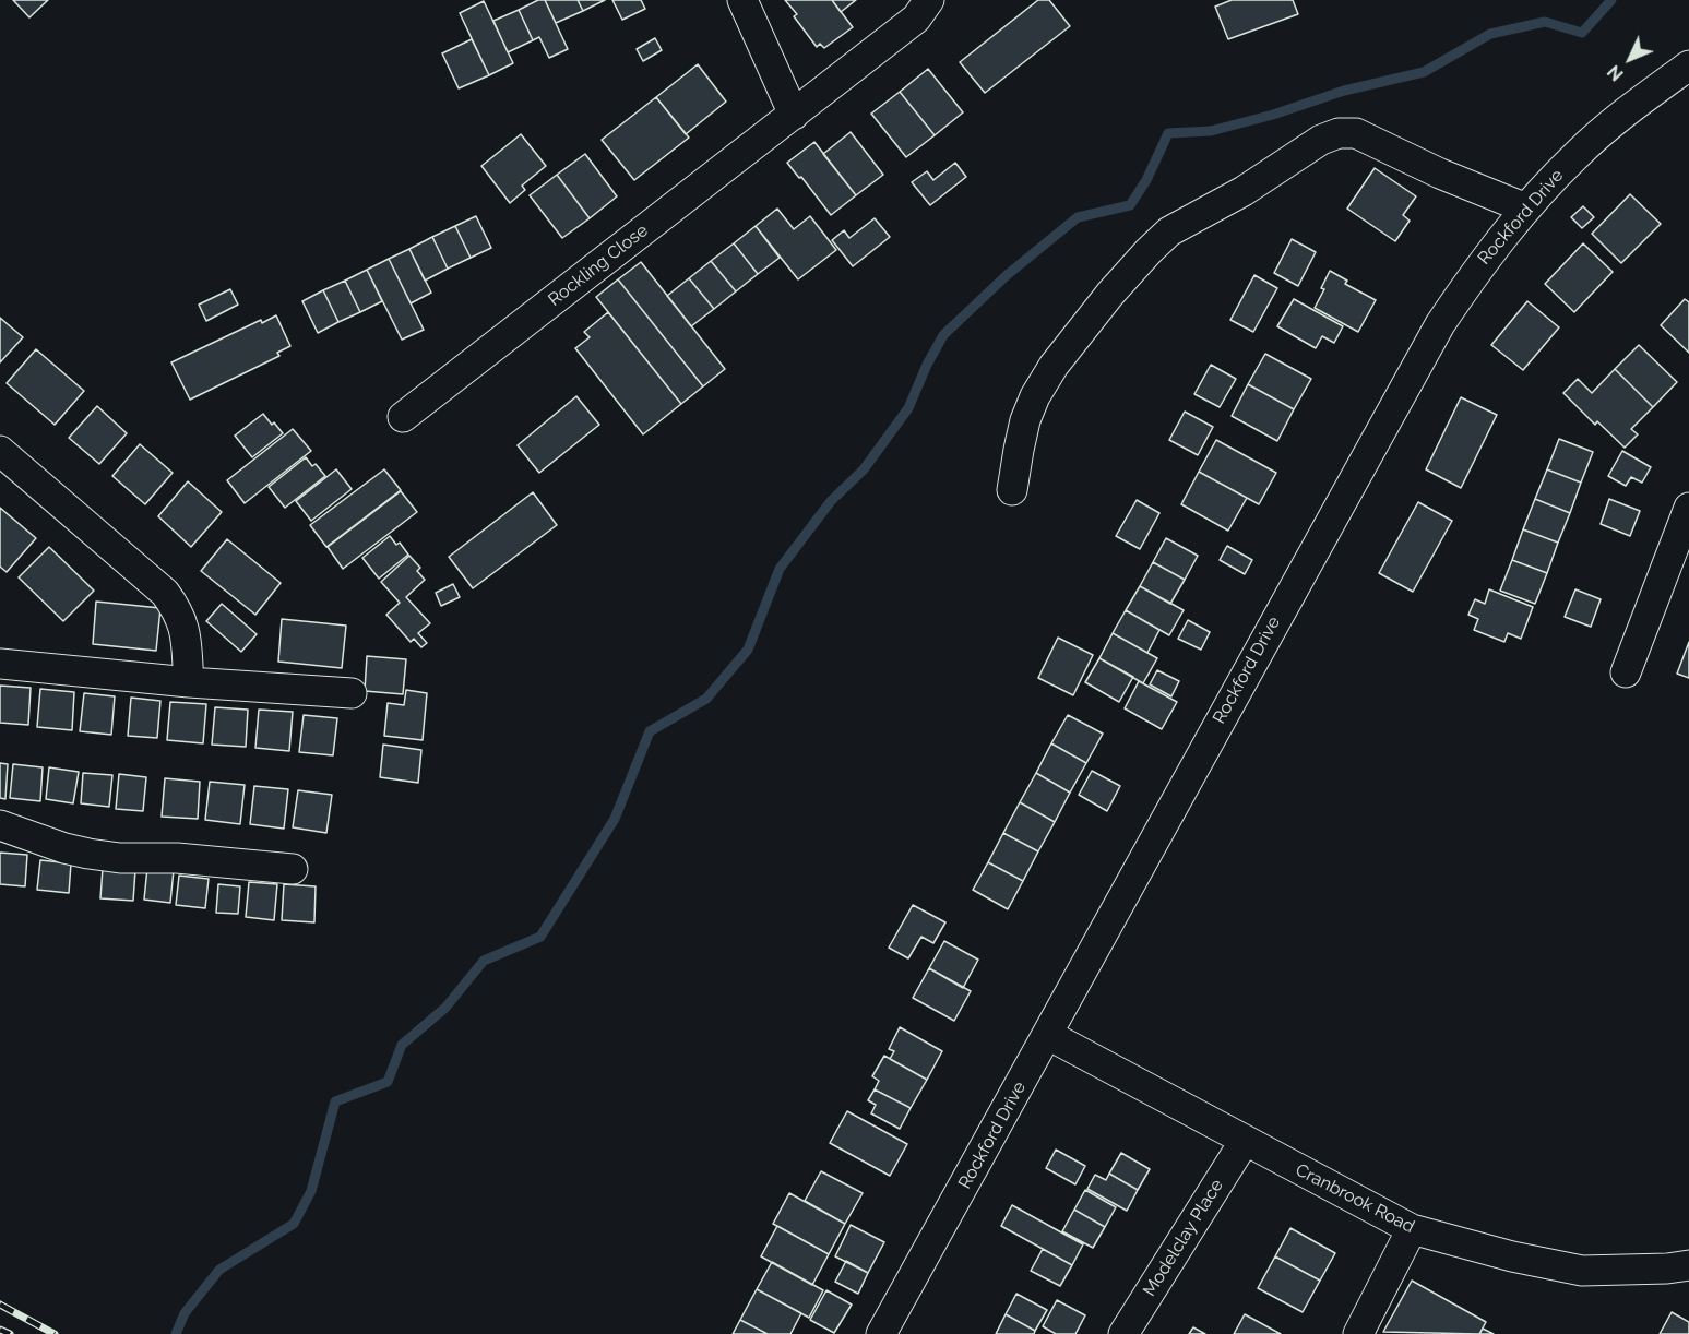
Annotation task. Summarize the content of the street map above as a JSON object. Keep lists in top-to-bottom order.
{
  "streets": {
    "street": [
      "Rockford Drive",
      "Rockling Close",
      "Cranbrook Road",
      "Modelclay Place"
    ]
  },
  "crossings": [
    ["Rockford Drive", "Cranbrook Road"],
    ["Cranbrook Road", "Modelclay Place"]
  ],
  "north": "bottom left"
}
